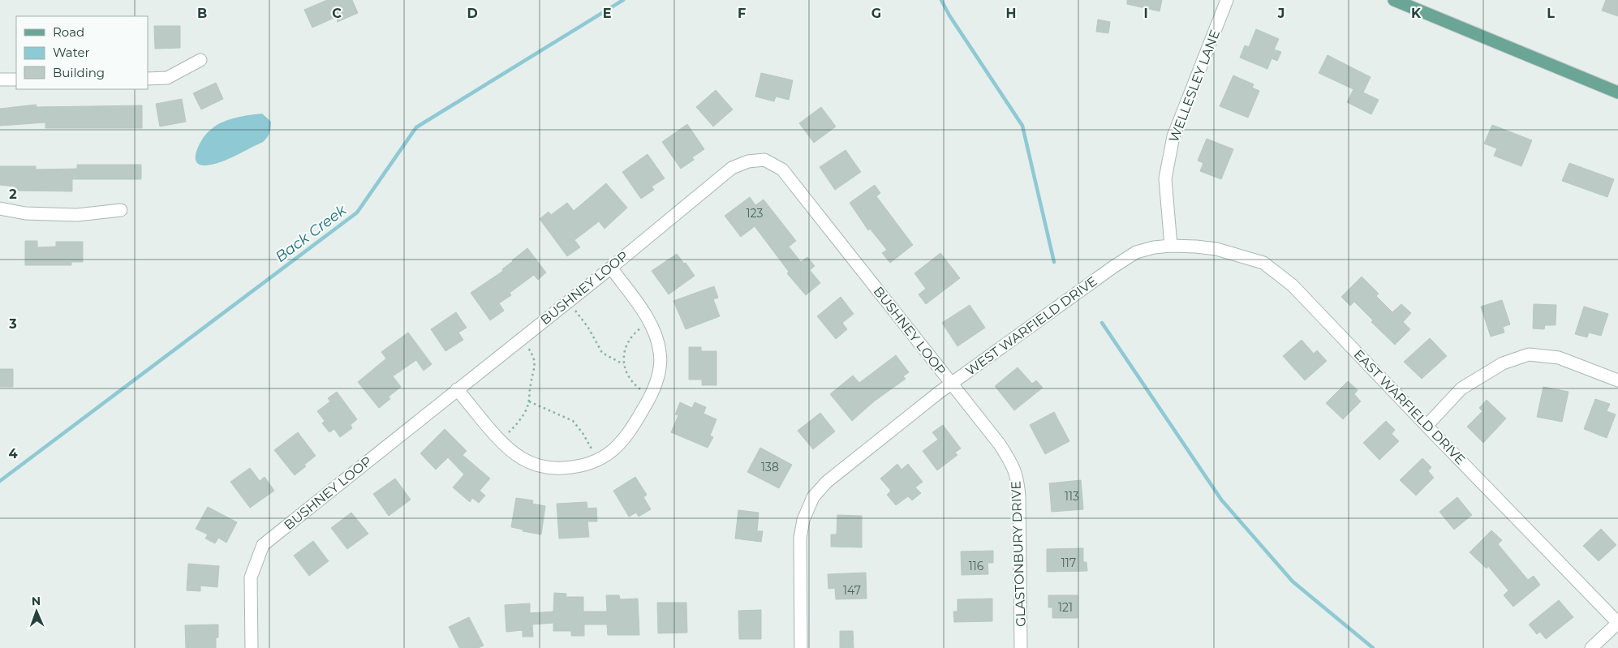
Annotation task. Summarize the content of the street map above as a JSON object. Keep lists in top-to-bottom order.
{
  "streets": {
    "street": [
      "WELLESLEY LANE",
      "BUSHNEY LOOP",
      "WEST WARFIELD DRIVE",
      "EAST WARFIELD DRIVE",
      "GLASTONBURY DRIVE"
    ]
  },
  "crossings": [
    ["WELLESLEY LANE", "WEST WARFIELD DRIVE"],
    ["WELLESLEY LANE", "EAST WARFIELD DRIVE"],
    ["BUSHNEY LOOP", "WEST WARFIELD DRIVE"],
    ["BUSHNEY LOOP", "GLASTONBURY DRIVE"],
    ["WEST WARFIELD DRIVE", "EAST WARFIELD DRIVE"],
    ["WEST WARFIELD DRIVE", "GLASTONBURY DRIVE"]
  ],
  "water": ["Back Creek"],
  "house_numbers": [
    "123",
    "138",
    "113",
    "117",
    "116",
    "147",
    "121"
  ],
  "legend": ["Road", "Water", "Building"],
  "north": "top",
  "grid": {
    "columns": [
      "B",
      "C",
      "D",
      "E",
      "F",
      "G",
      "H",
      "I",
      "J",
      "K",
      "L"
    ],
    "rows": ["2", "3", "4"]
  }
}
